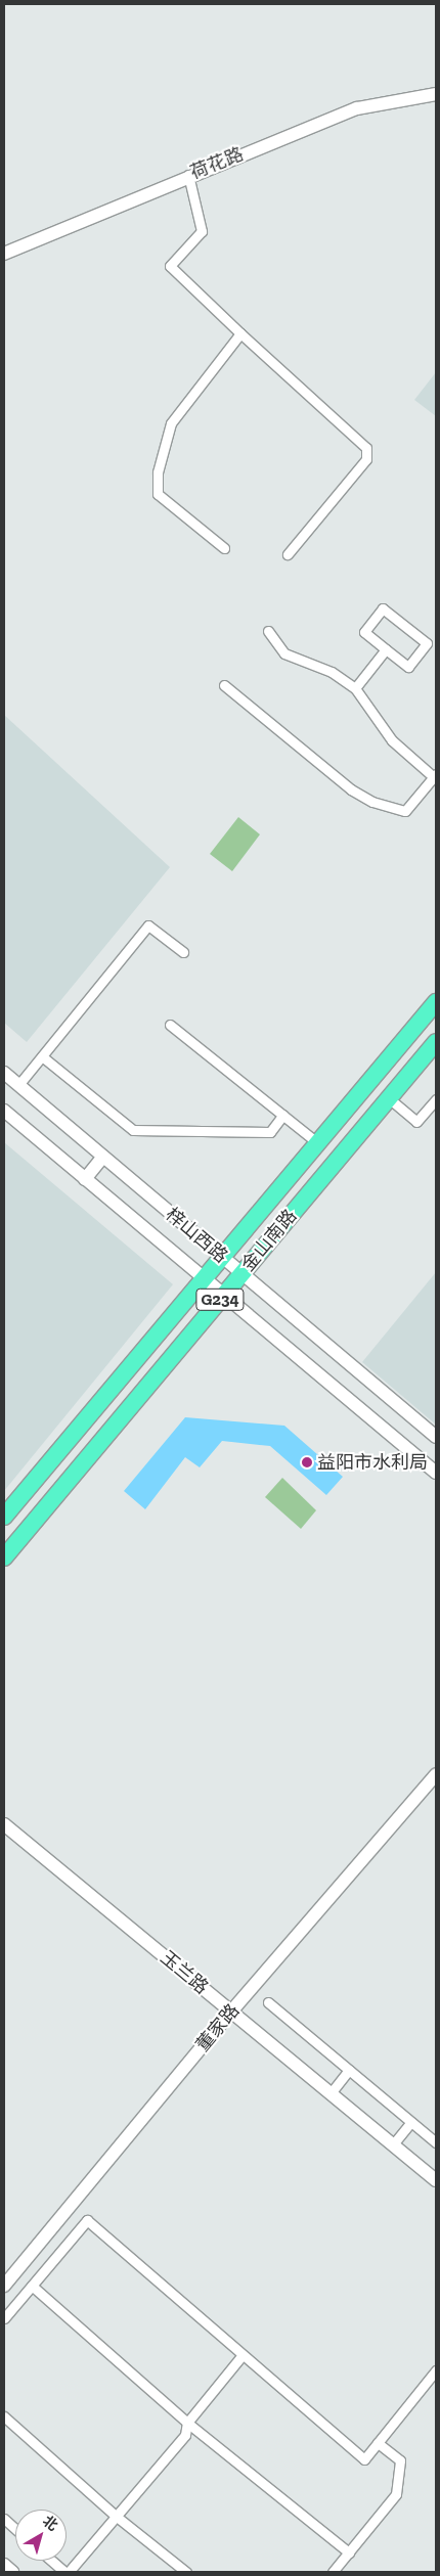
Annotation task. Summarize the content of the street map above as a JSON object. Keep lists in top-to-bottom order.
{
  "streets": {
    "highway": ["金山南路", "G234"],
    "street": [
      "荷花路",
      "梓山西路",
      "玉兰路",
      "董家路"
    ]
  },
  "crossings": [
    ["梓山西路", "金山南路"],
    ["玉兰路", "董家路"]
  ],
  "places": ["益阳市水利局"],
  "north": "top right"
}
